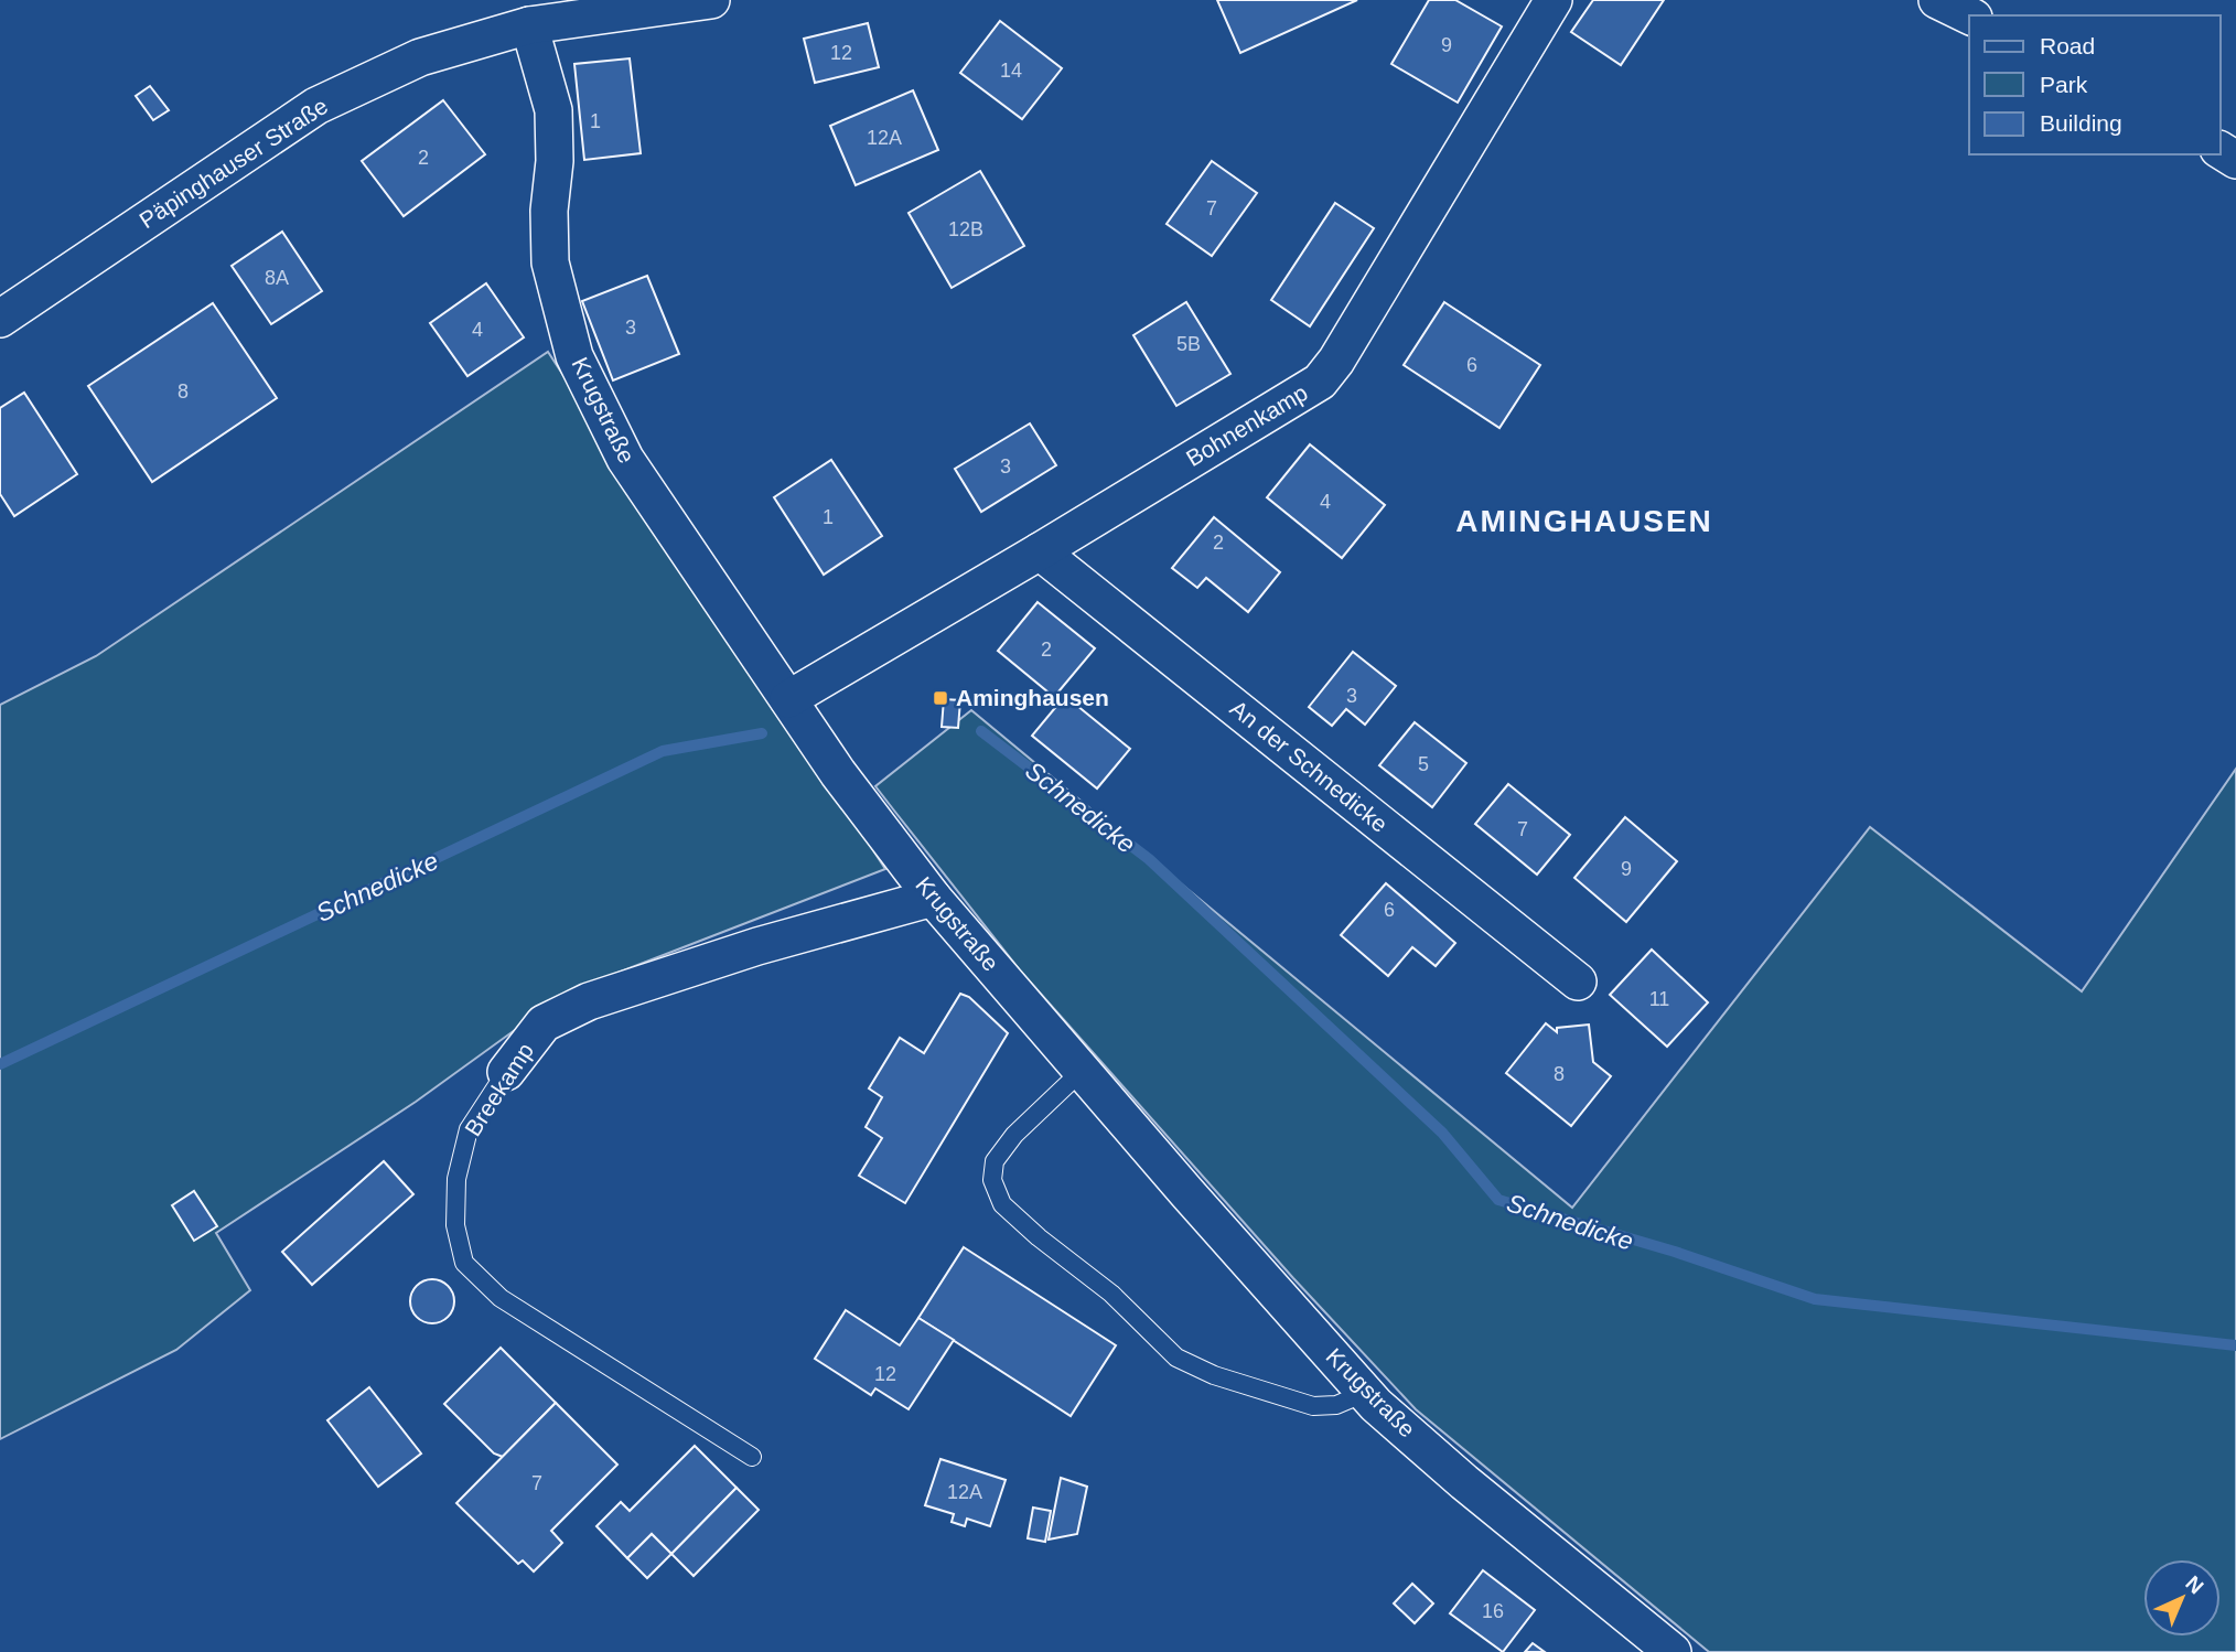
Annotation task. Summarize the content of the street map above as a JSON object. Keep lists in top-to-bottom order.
{
  "streets": {
    "street": [
      "Päpinghauser Straße",
      "Krugstraße",
      "Bohnenkamp",
      "An der Schnedicke",
      "Breekamp"
    ]
  },
  "crossings": [
    ["Päpinghauser Straße", "Krugstraße"],
    ["Krugstraße", "Bohnenkamp"],
    ["Krugstraße", "Breekamp"],
    ["Bohnenkamp", "An der Schnedicke"]
  ],
  "districts": ["AMINGHAUSEN"],
  "water": ["Schnedicke"],
  "places": {
    "transit": ["Aminghausen"]
  },
  "house_numbers": [
    "9",
    "12",
    "14",
    "1",
    "12A",
    "2",
    "7",
    "12B",
    "8A",
    "3",
    "4",
    "5B",
    "6",
    "8",
    "3",
    "4",
    "1",
    "2",
    "2",
    "3",
    "5",
    "7",
    "9",
    "6",
    "11",
    "8",
    "12",
    "7",
    "12A",
    "16"
  ],
  "legend": ["Road", "Park", "Building"],
  "north": "top right"
}
